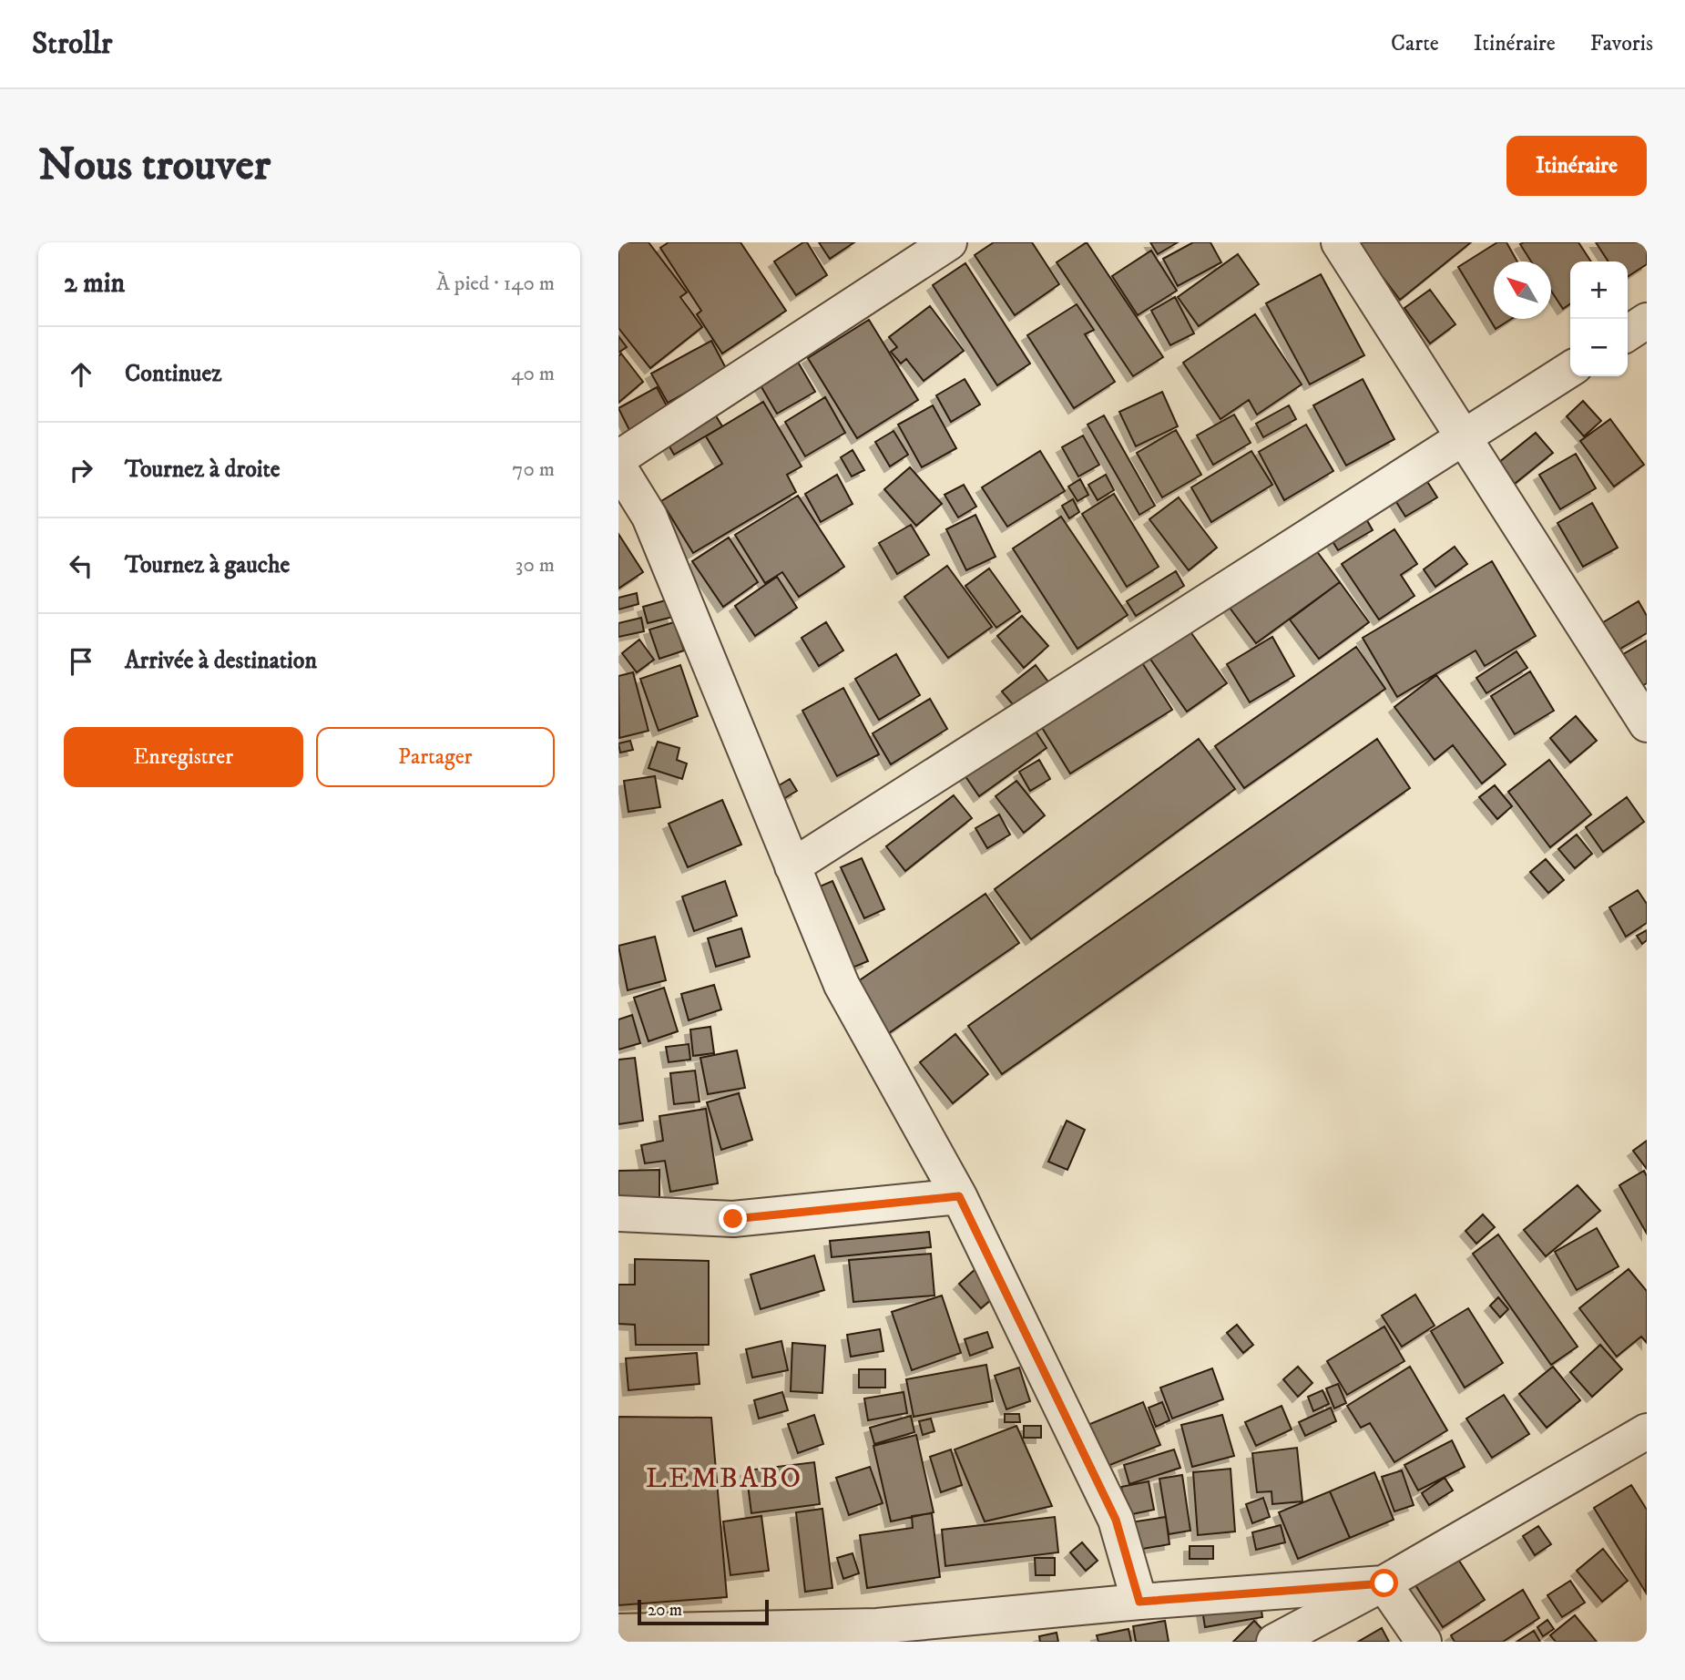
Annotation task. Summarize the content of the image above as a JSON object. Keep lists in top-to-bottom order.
{
  "districts": ["LEMBABO"],
  "scale_bar": "20 m",
  "north": "top left",
  "page": {
    "header": "Strollr",
    "nav": ["Carte", "Itinéraire", "Favoris"],
    "buttons": [
      "Itinéraire",
      ["Enregistrer", "Partager"]
    ],
    "title": "Nous trouver",
    "heading": ["2 min", "À pied · 140 m"],
    "map_buttons": ["+", "−"],
    "list": [
      ["Continuez", "40 m"],
      ["Tournez à droite", "70 m"],
      ["Tournez à gauche", "30 m"],
      "Arrivée à destination"
    ],
    "scale": "20 m"
  }
}
